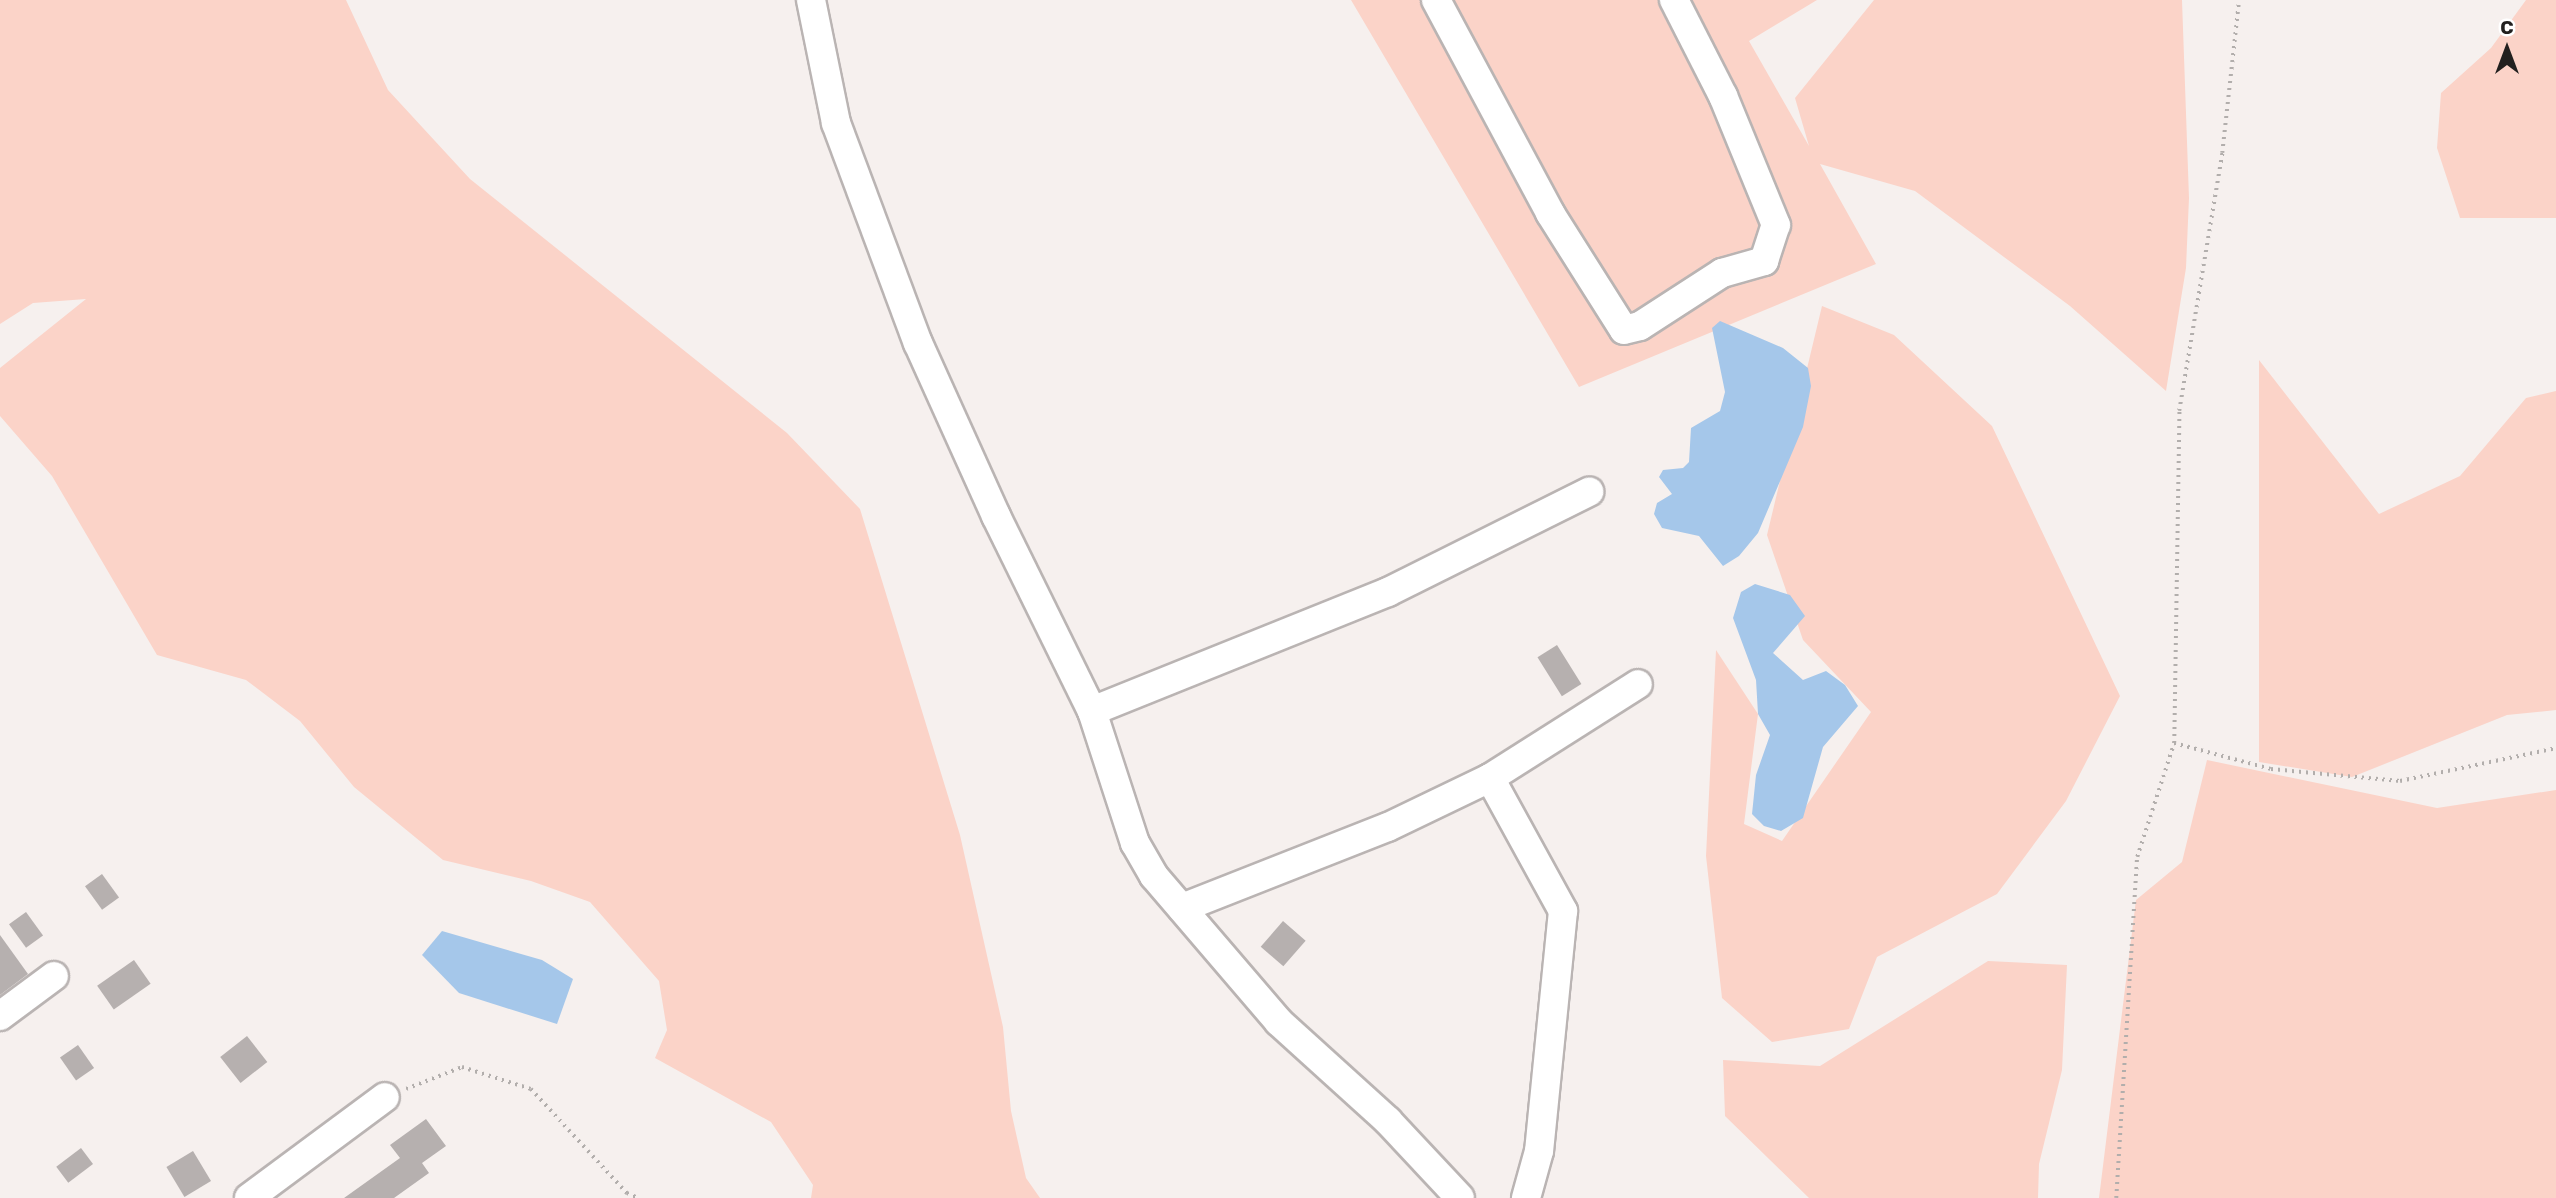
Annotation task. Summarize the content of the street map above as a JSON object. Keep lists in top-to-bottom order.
{
  "north": "top"
}
